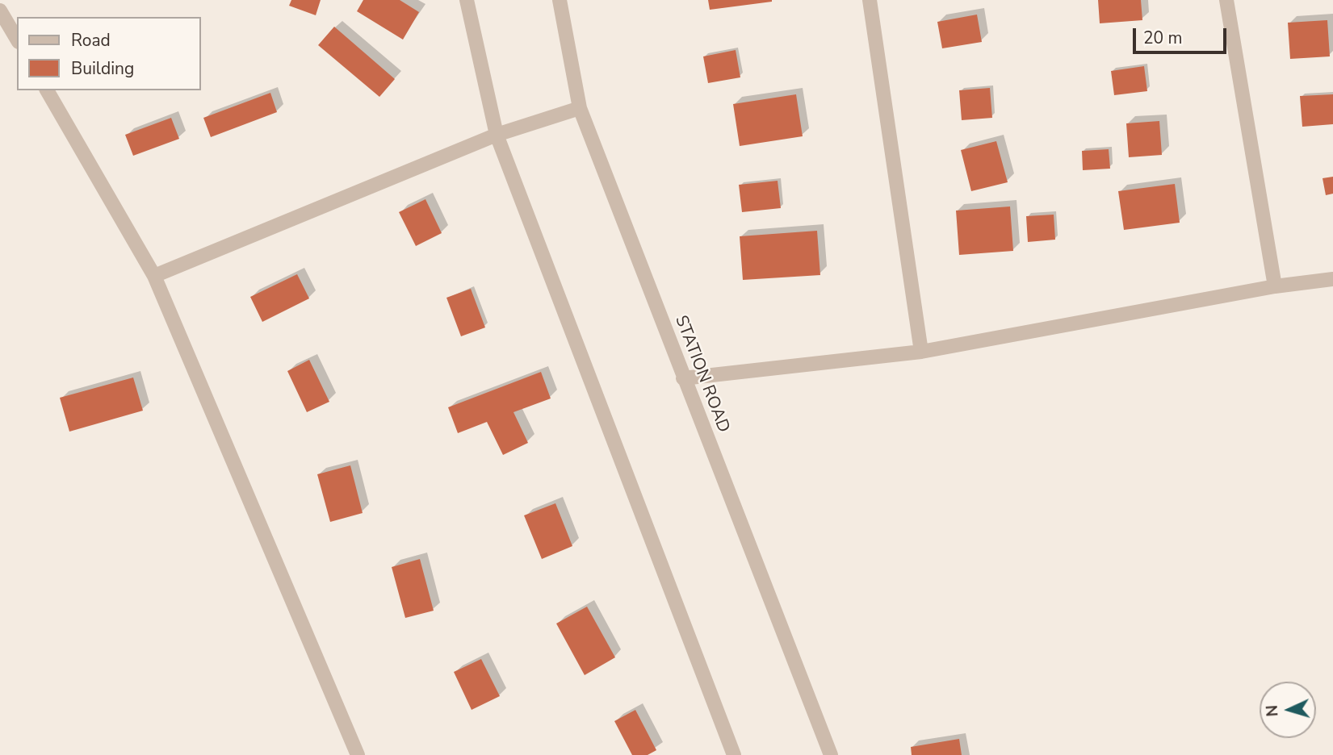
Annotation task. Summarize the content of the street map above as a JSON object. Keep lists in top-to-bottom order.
{
  "streets": {
    "street": ["STATION ROAD"]
  },
  "legend": ["Road", "Building"],
  "scale_bar": "20 m",
  "north": "left"
}
